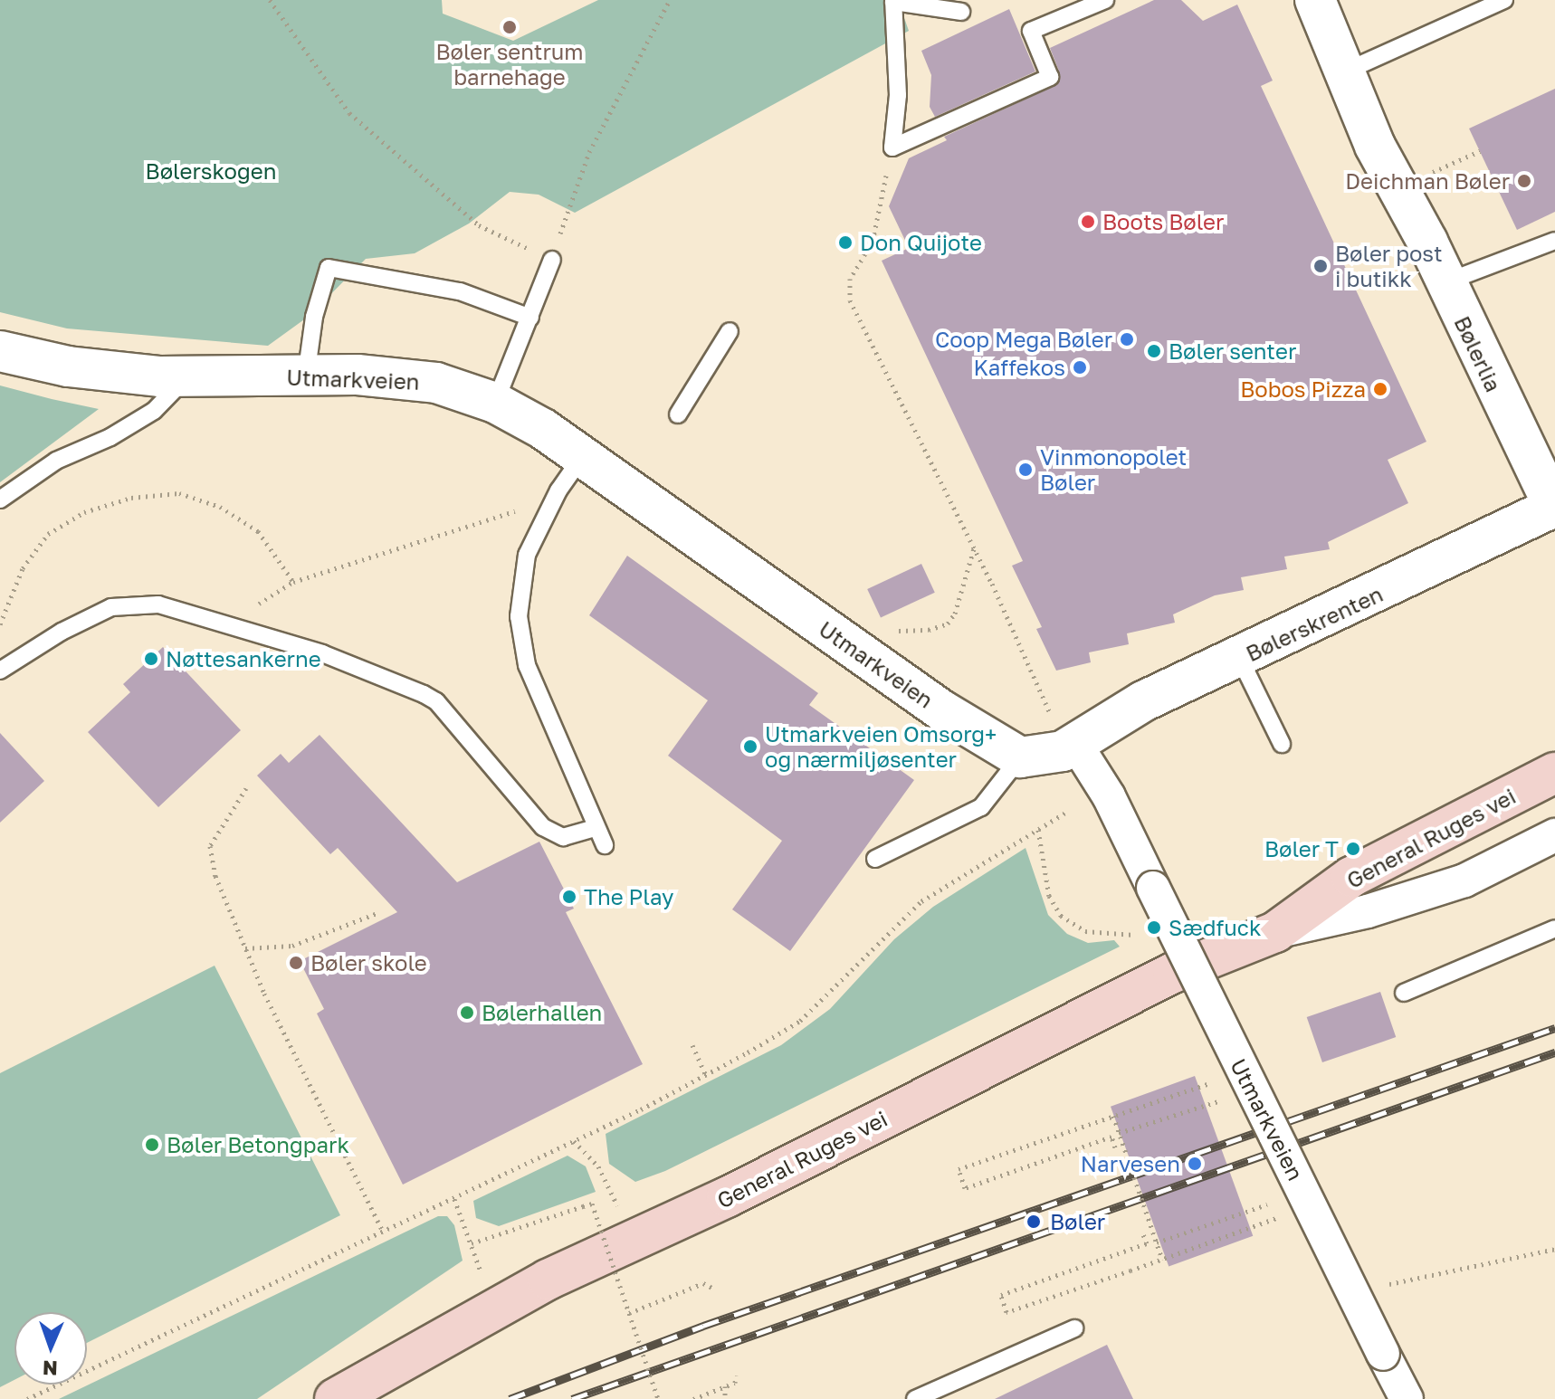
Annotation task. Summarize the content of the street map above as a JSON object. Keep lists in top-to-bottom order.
{
  "streets": {
    "main road": ["General Ruges vei"],
    "street": ["Bølerlia", "Utmarkveien", "Bølerskrenten"]
  },
  "crossings": [
    ["Bølerlia", "Bølerskrenten"],
    ["Utmarkveien", "Bølerskrenten"]
  ],
  "parks": ["Bølerskogen"],
  "places": [
    "Bøler sentrum barnehage",
    "Deichman Bøler",
    "Boots Bøler",
    "Don Quijote",
    "Bøler post i butikk",
    "Coop Mega Bøler",
    "Bøler senter",
    "Kaffekos",
    "Bobos Pizza",
    "Vinmonopolet Bøler",
    "Nøttesankerne",
    "Utmarkveien Omsorg+ og nærmiljøsenter",
    "Bøler T",
    "The Play",
    "Sædfuck",
    "Bøler skole",
    "Bølerhallen",
    "Bøler Betongpark",
    "Narvesen",
    "Bøler"
  ],
  "north": "bottom"
}
